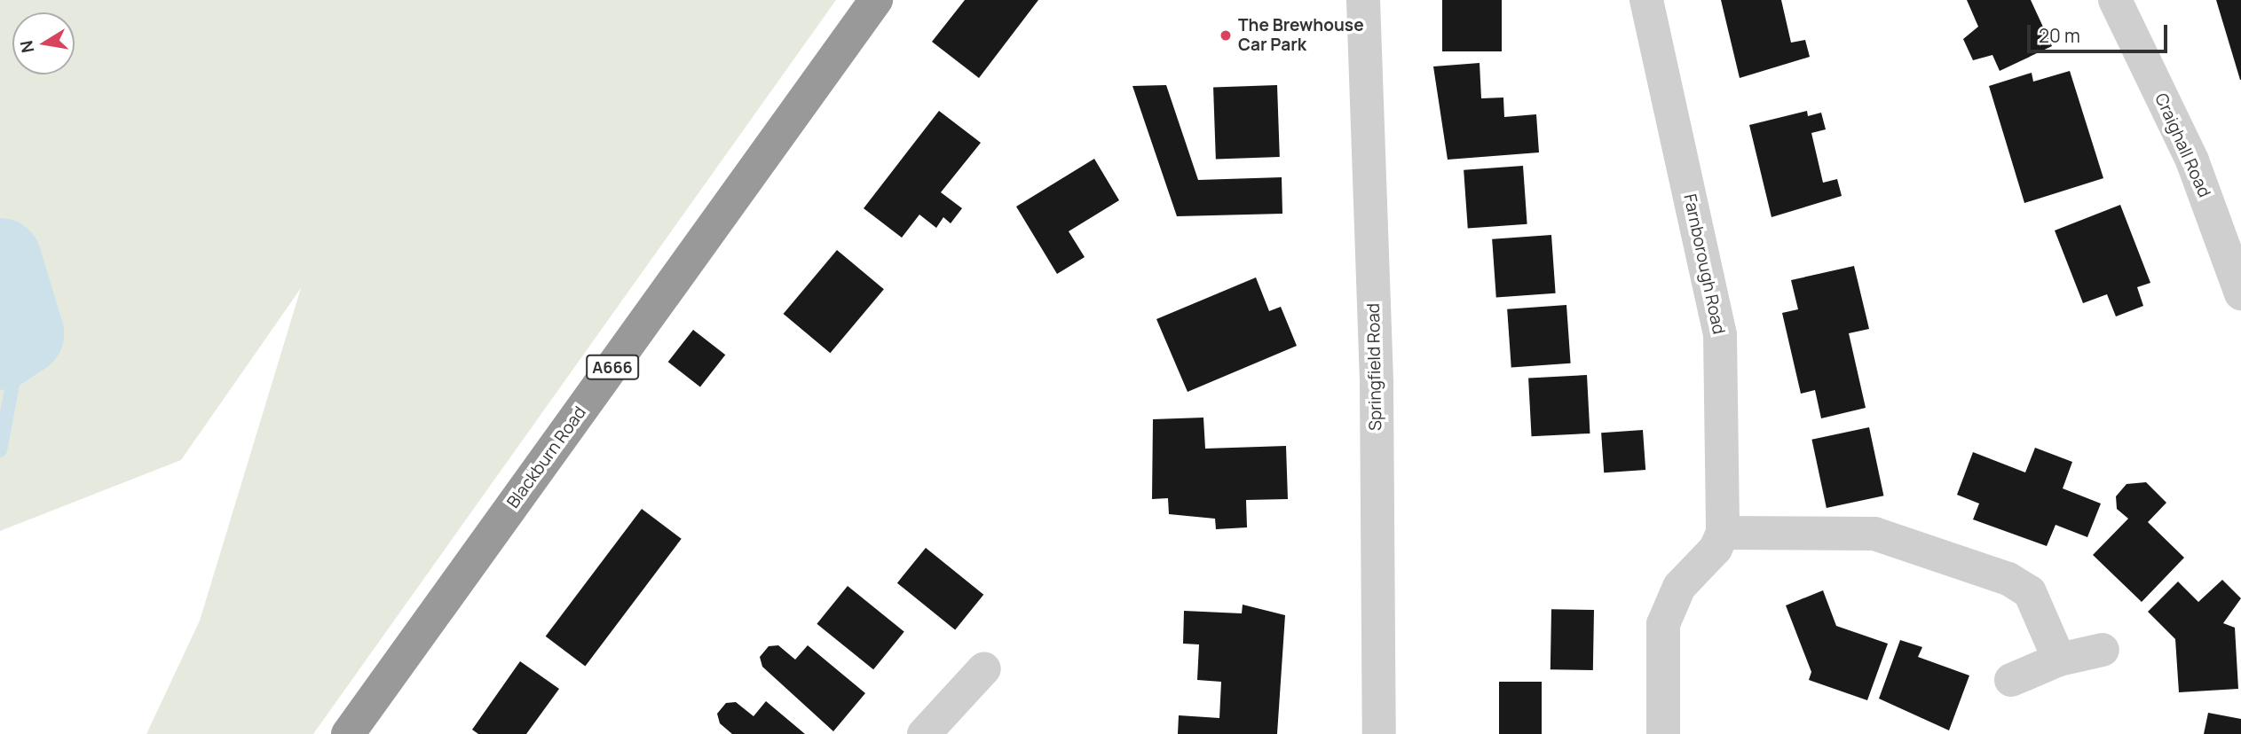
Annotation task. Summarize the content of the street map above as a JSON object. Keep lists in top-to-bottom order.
{
  "streets": {
    "highway": ["A666", "Blackburn Road"],
    "street": ["Craighall Road", "Farnborough Road", "Springfield Road"]
  },
  "places": ["The Brewhouse Car Park"],
  "scale_bar": "20 m",
  "north": "left"
}
